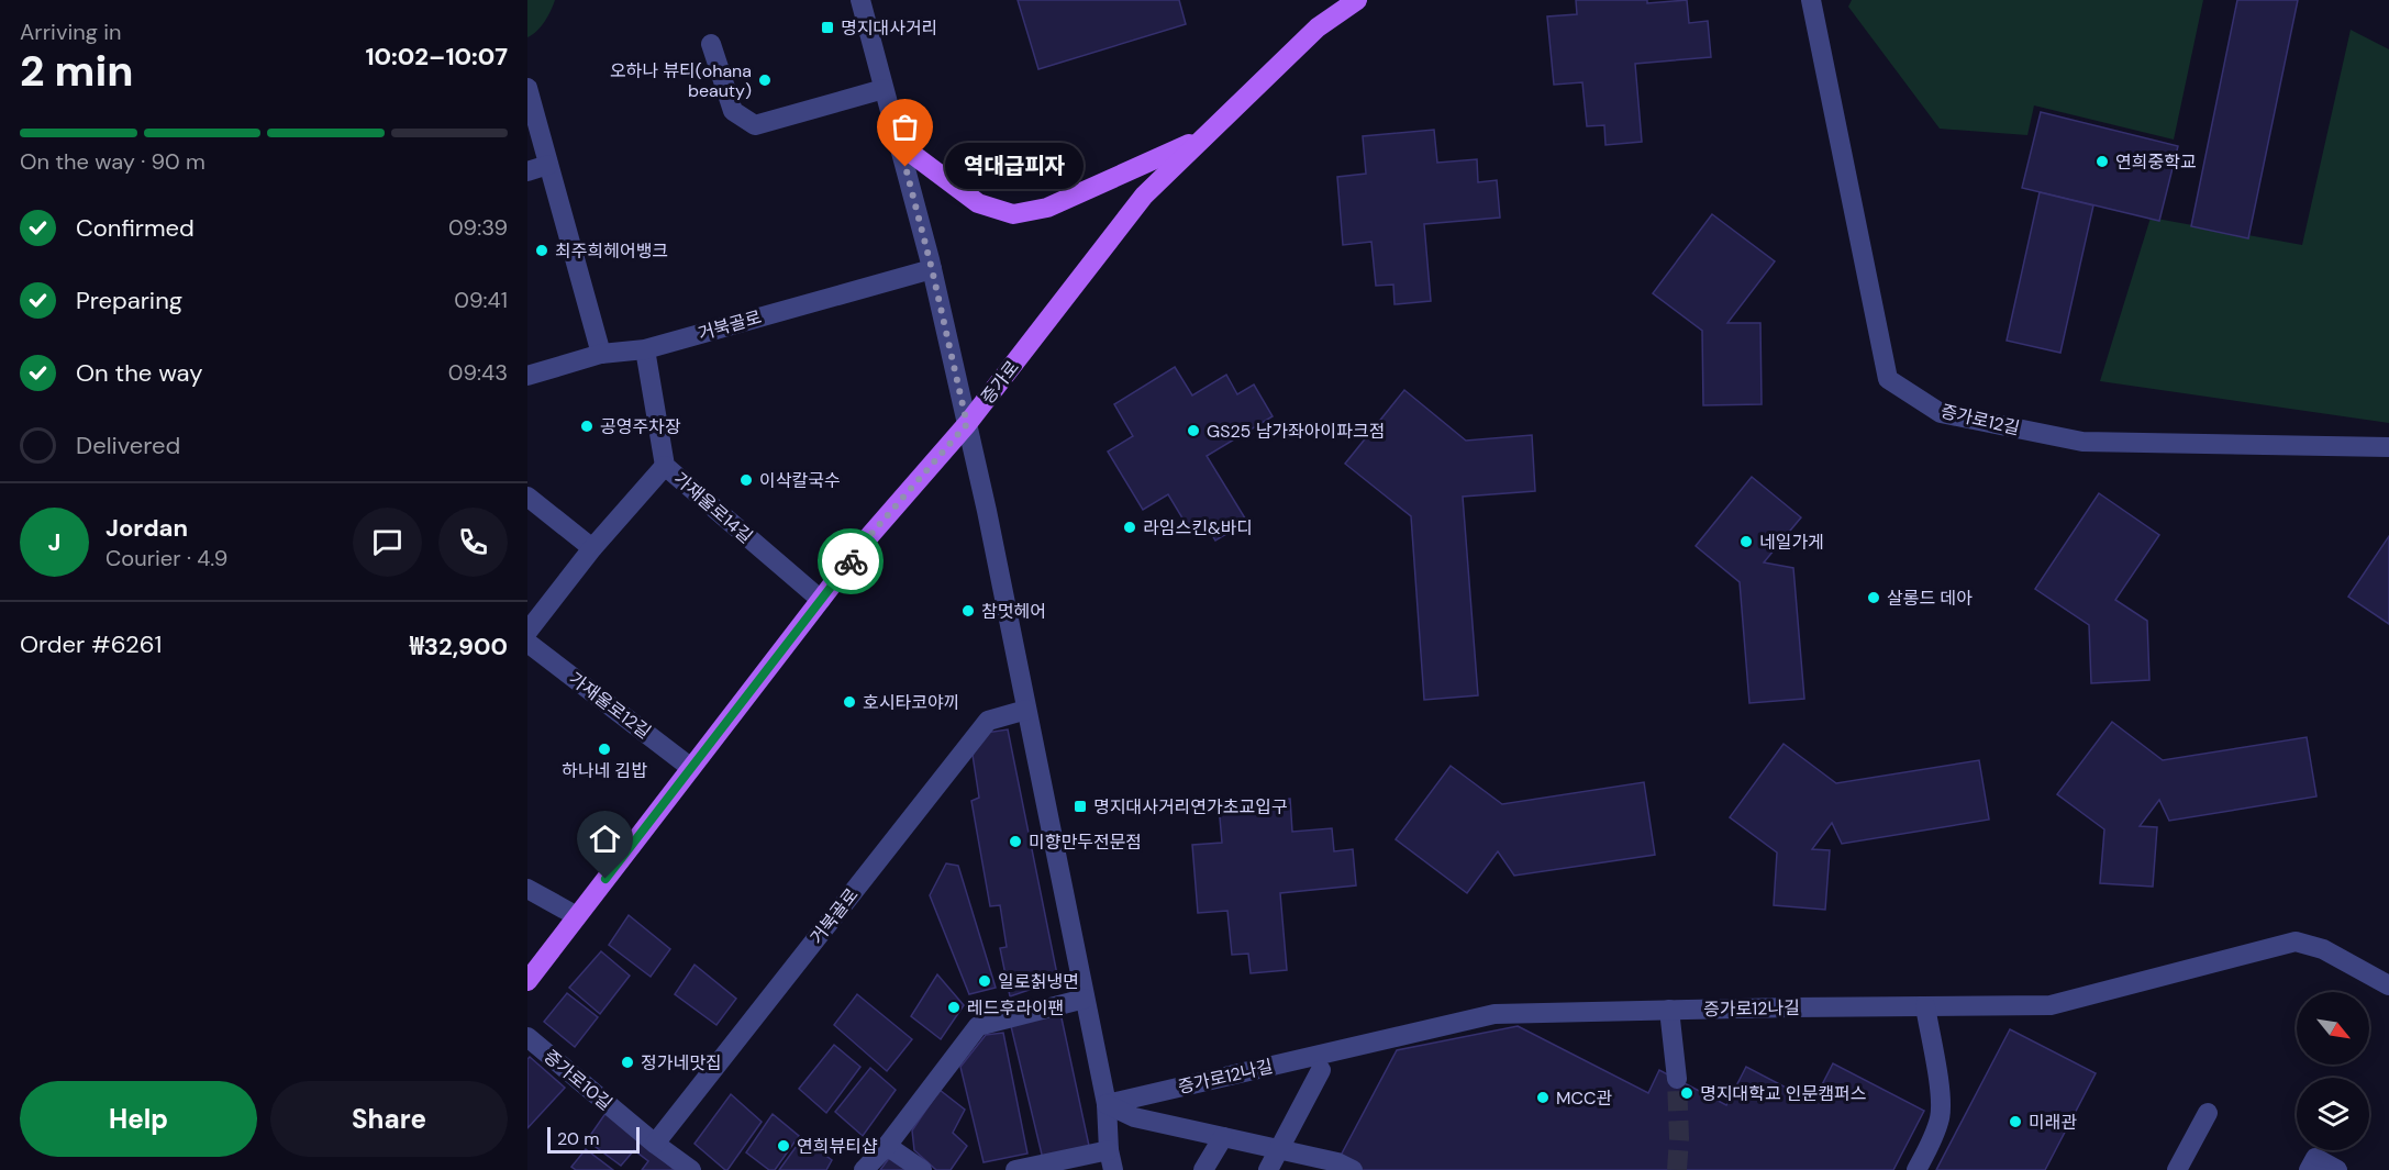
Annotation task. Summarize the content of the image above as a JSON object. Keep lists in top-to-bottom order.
{
  "streets": {
    "main road": ["증가로"],
    "street": [
      "거북골로",
      "증가로12길",
      "가재울로14길",
      "가재울로12길",
      "증가로12나길",
      "증가로10길"
    ]
  },
  "crossings": [
    ["거북골로", "가재울로14길"],
    ["거북골로", "증가로10길"],
    ["증가로", "가재울로14길"],
    ["증가로", "가재울로12길"]
  ],
  "places": {
    "transit": ["명지대사거리", "명지대사거리연가초교입구"],
    "other": [
      "오하나 뷰티(ohana beauty)",
      "연희중학교",
      "역대급피자",
      "최주희헤어뱅크",
      "공영주차장",
      "GS25 남가좌아이파크점",
      "이삭칼국수",
      "라임스킨&바디",
      "네일가게",
      "살롱드 데아",
      "참멋헤어",
      "호시타코야끼",
      "하나네 김밥",
      "미향만두전문점",
      "일로칡냉면",
      "레드후라이팬",
      "정가네맛집",
      "명지대학교 인문캠퍼스",
      "MCC관",
      "미래관",
      "연희뷰티샵"
    ]
  },
  "scale_bar": "20 m",
  "north": "bottom right",
  "page": {
    "heading": ["2 min", "Arriving in", "10:02–10:07"],
    "panel": [
      "Jordan",
      "Courier · 4.9",
      "Order #6261",
      "₩32,900"
    ],
    "bar": "On the way · 90 m",
    "bubble": "역대급피자",
    "list": [
      ["Confirmed", "09:39"],
      ["Preparing", "09:41"],
      ["On the way", "09:43"],
      "Delivered"
    ],
    "round": "J",
    "buttons": ["Help", "Share"],
    "scale": "20 m"
  }
}
